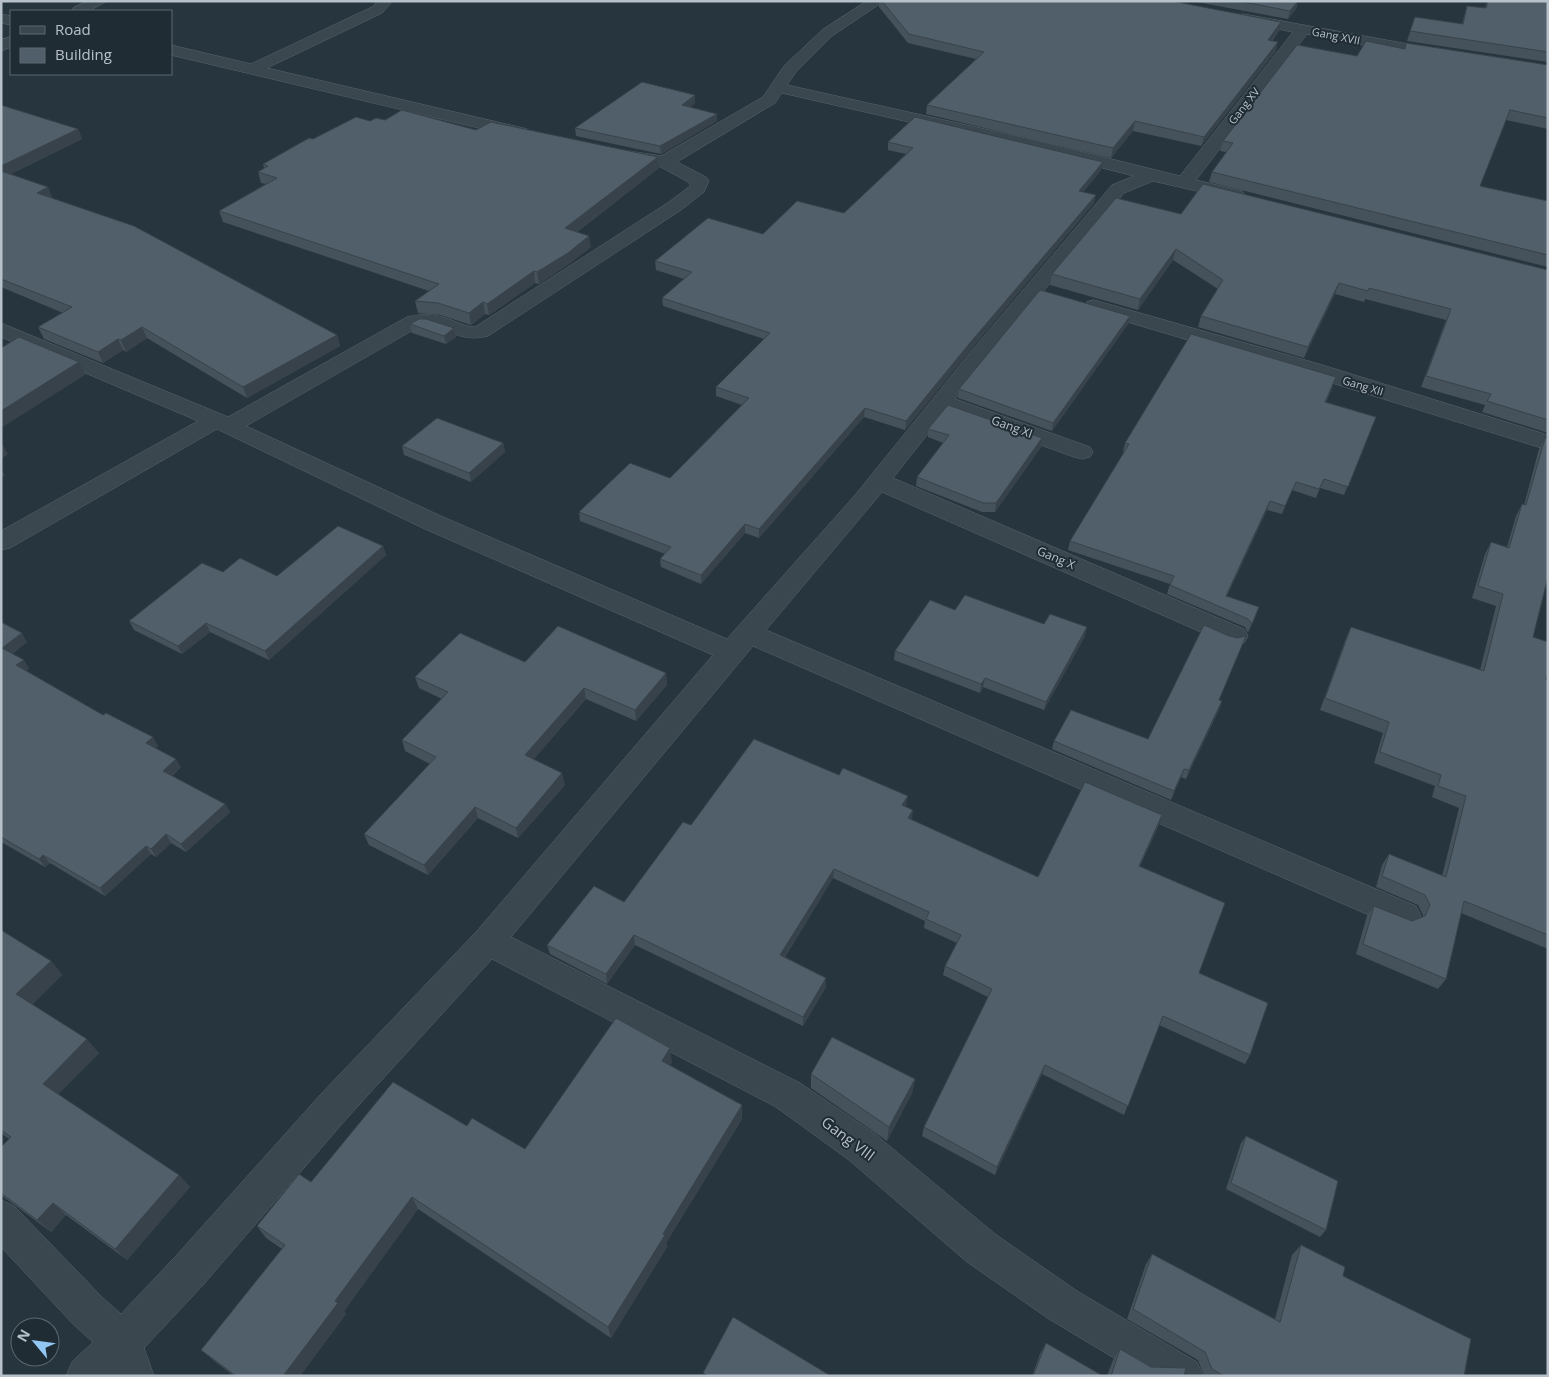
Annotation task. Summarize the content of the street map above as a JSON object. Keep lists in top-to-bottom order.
{
  "streets": {
    "street": [
      "Gang XVII",
      "Gang XV",
      "Gang XII",
      "Gang XI",
      "Gang X",
      "Gang VIII"
    ]
  },
  "crossings": [
    ["Gang XVII", "Gang XV"]
  ],
  "legend": ["Road", "Building"],
  "north": "top left"
}
